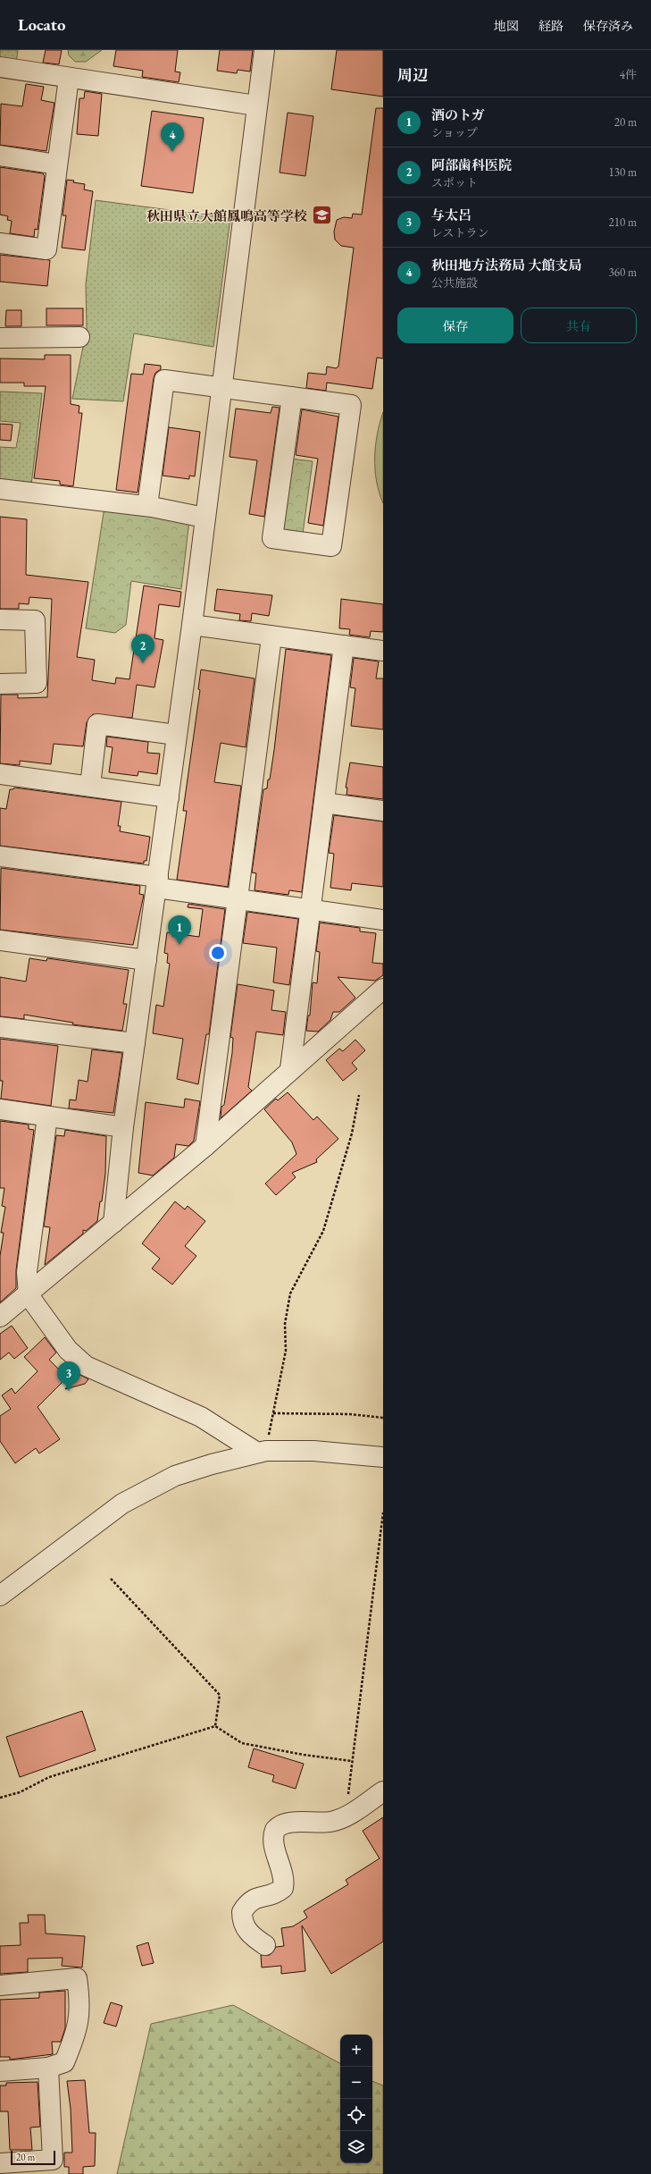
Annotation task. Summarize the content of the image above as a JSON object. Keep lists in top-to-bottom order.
{
  "places": {
    "school or university": ["秋田県立大館鳳鳴高等学校"]
  },
  "scale_bar": "20 m",
  "page": {
    "header": "Locato",
    "nav": ["地図", "経路", "保存済み"],
    "heading": ["周辺", "4件"],
    "list": [
      {
        "mark": "1",
        "name": "酒のトガ",
        "note": "ショップ",
        "value": "20 m"
      },
      {
        "mark": "2",
        "name": "阿部歯科医院",
        "note": "スポット",
        "value": "130 m"
      },
      {
        "mark": "3",
        "name": "与太呂",
        "note": "レストラン",
        "value": "210 m"
      },
      {
        "mark": "4",
        "name": "秋田地方法務局 大館支局",
        "note": "公共施設",
        "value": "360 m"
      }
    ],
    "pins": [
      "4",
      "2",
      "1",
      "3"
    ],
    "buttons": ["保存", "共有"],
    "map_buttons": ["+", "−"],
    "scale": "20 m"
  }
}
